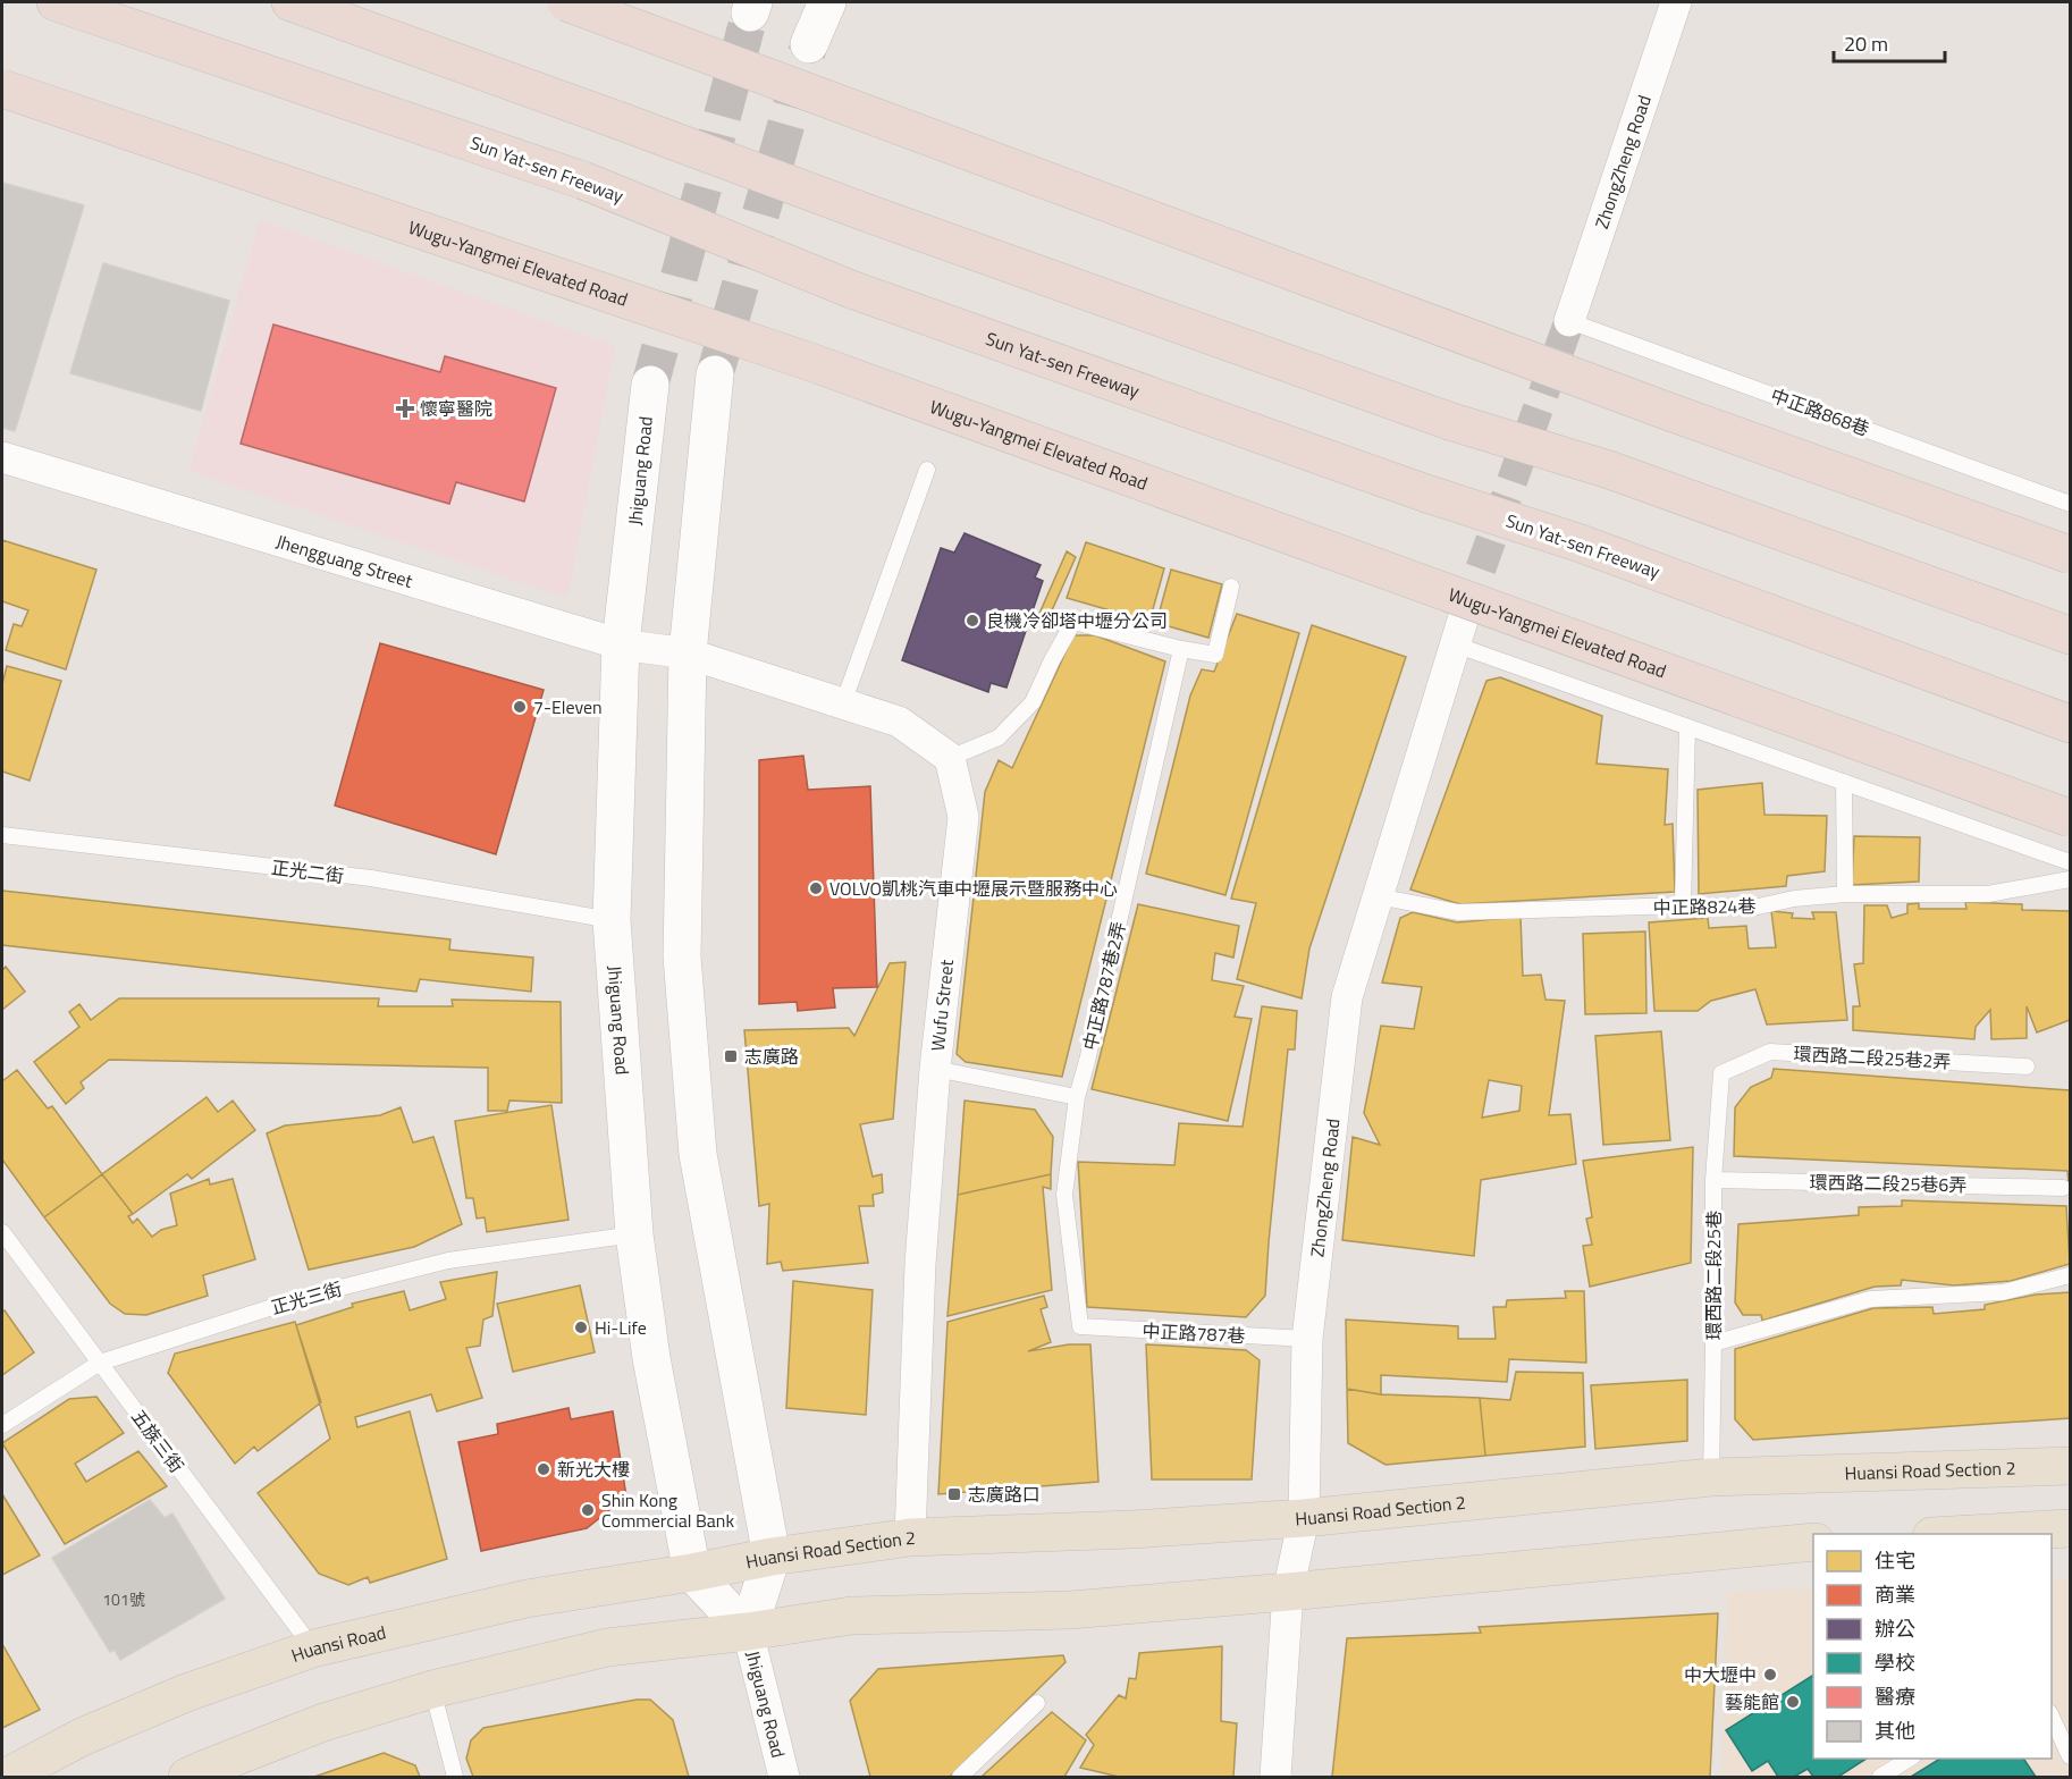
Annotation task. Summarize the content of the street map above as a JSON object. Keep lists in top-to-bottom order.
{
  "streets": {
    "highway": ["Sun Yat-sen Freeway", "Wugu-Yangmei Elevated Road"],
    "main road": ["Jhiguang Road", "Huansi Road Section 2", "Huansi Road"],
    "street": ["ZhongZheng Road", "Jhengguang Street", "Wufu Street"],
    "lane": [
      "中正路868巷",
      "正光二街",
      "中正路824巷",
      "中正路787巷2弄",
      "環西路二段25巷2弄",
      "環西路二段25巷6弄",
      "環西路二段25巷",
      "正光三街",
      "中正路787巷",
      "五族三街"
    ]
  },
  "crossings": [
    ["ZhongZheng Road", "中正路868巷"],
    ["ZhongZheng Road", "中正路824巷"],
    ["ZhongZheng Road", "中正路787巷"],
    ["ZhongZheng Road", "Huansi Road Section 2"],
    ["Jhiguang Road", "Jhengguang Street"],
    ["Jhiguang Road", "正光二街"],
    ["Jhiguang Road", "正光三街"],
    ["Jhiguang Road", "Huansi Road Section 2"],
    ["Jhiguang Road", "Huansi Road"],
    ["中正路787巷2弄", "中正路787巷"],
    ["Wufu Street", "Huansi Road Section 2"],
    ["環西路二段25巷2弄", "環西路二段25巷"],
    ["環西路二段25巷6弄", "環西路二段25巷"],
    ["環西路二段25巷", "Huansi Road Section 2"],
    ["正光三街", "五族三街"],
    ["五族三街", "Huansi Road"],
    ["Huansi Road Section 2", "Huansi Road"]
  ],
  "places": {
    "health": ["懷寧醫院"],
    "other": [
      "良機冷卻塔中壢分公司",
      "7-Eleven",
      "VOLVO凱桃汽車中壢展示暨服務中心",
      "Hi-Life",
      "新光大樓",
      "Shin Kong Commercial Bank",
      "中大壢中",
      "藝能館"
    ],
    "transit": ["志廣路", "志廣路口"]
  },
  "house_numbers": ["101號"],
  "legend": [
    "住宅",
    "商業",
    "辦公",
    "學校",
    "醫療",
    "其他"
  ],
  "scale_bar": "20 m"
}
